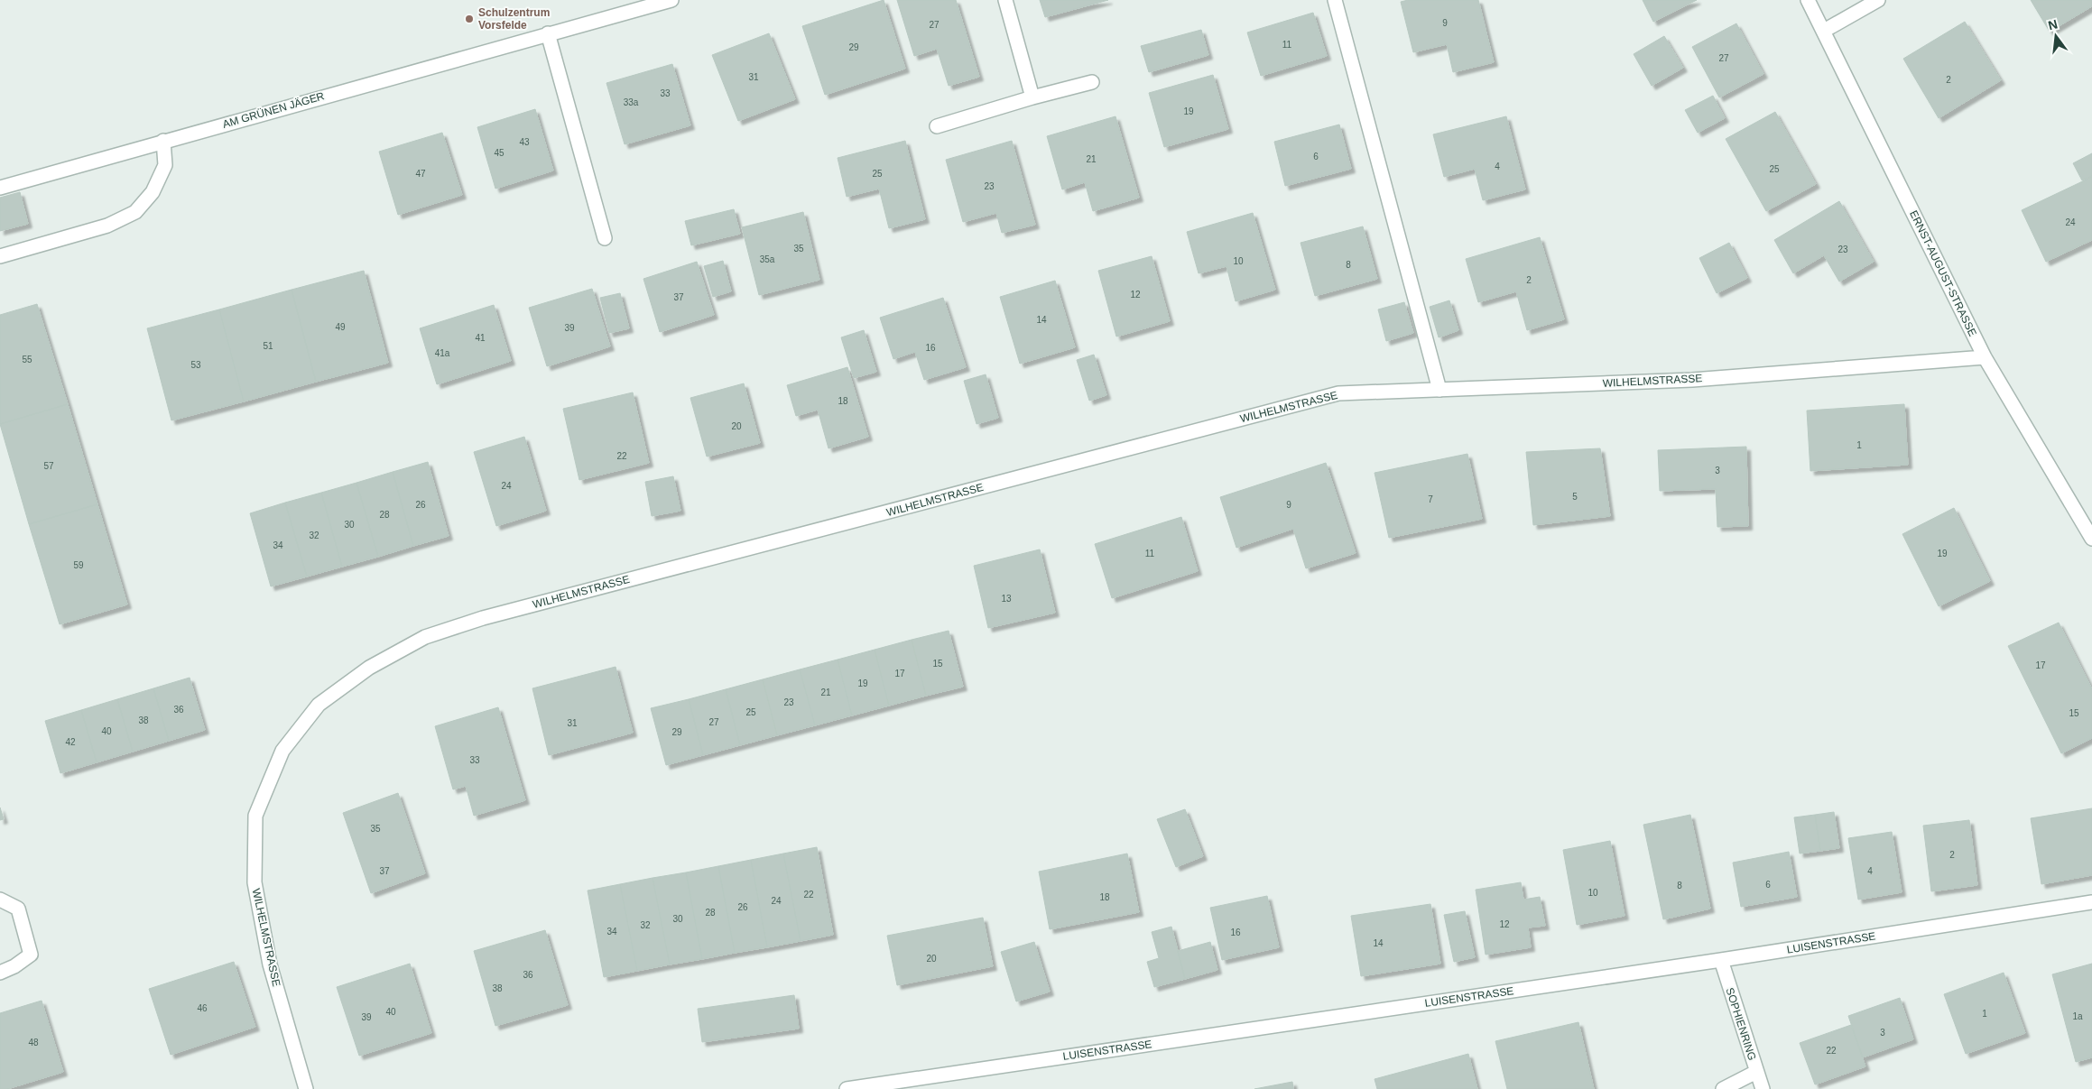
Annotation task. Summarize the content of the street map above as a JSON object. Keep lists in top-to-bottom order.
{
  "streets": {
    "street": [
      "AM GRÜNEN JÄGER",
      "ERNST-AUGUST-STRASSE",
      "WILHELMSTRASSE",
      "LUISENSTRASSE",
      "SOPHIENRING"
    ]
  },
  "crossings": [
    ["ERNST-AUGUST-STRASSE", "WILHELMSTRASSE"],
    ["LUISENSTRASSE", "SOPHIENRING"]
  ],
  "places": ["Schulzentrum Vorsfelde"],
  "house_numbers": [
    "9",
    "27",
    "11",
    "29",
    "27",
    "31",
    "2",
    "33",
    "33a",
    "19",
    "43",
    "45",
    "6",
    "21",
    "4",
    "25",
    "47",
    "25",
    "23",
    "24",
    "35",
    "23",
    "35a",
    "10",
    "8",
    "2",
    "12",
    "37",
    "14",
    "49",
    "39",
    "41",
    "51",
    "16",
    "41a",
    "55",
    "53",
    "18",
    "20",
    "1",
    "22",
    "57",
    "3",
    "24",
    "5",
    "7",
    "26",
    "9",
    "28",
    "30",
    "32",
    "34",
    "11",
    "19",
    "59",
    "13",
    "15",
    "17",
    "17",
    "19",
    "21",
    "23",
    "36",
    "25",
    "15",
    "38",
    "27",
    "31",
    "40",
    "29",
    "42",
    "33",
    "35",
    "2",
    "37",
    "4",
    "6",
    "8",
    "10",
    "22",
    "18",
    "24",
    "26",
    "28",
    "30",
    "12",
    "32",
    "34",
    "16",
    "14",
    "20",
    "36",
    "38",
    "46",
    "40",
    "1",
    "1a",
    "39",
    "3",
    "48",
    "22"
  ],
  "north": "top"
}
